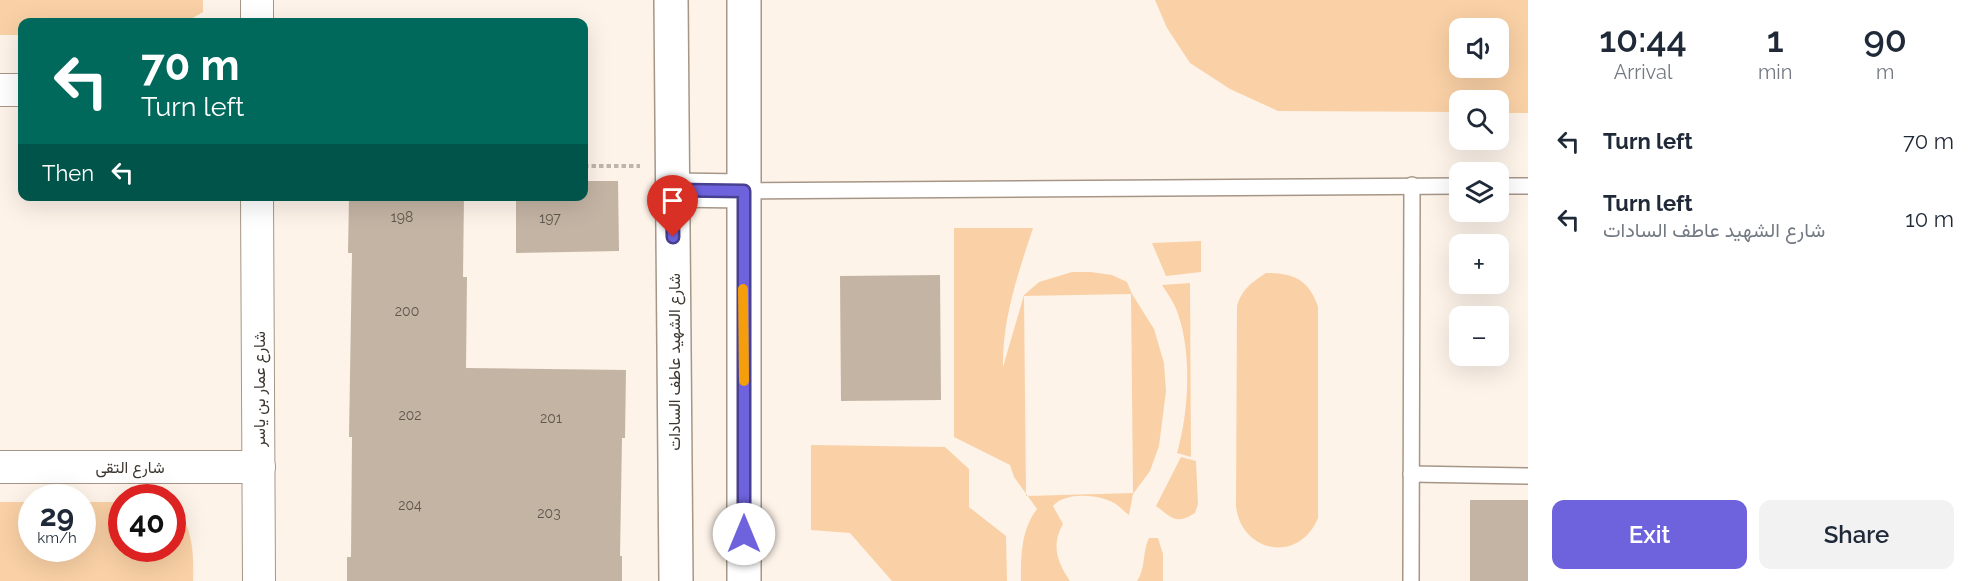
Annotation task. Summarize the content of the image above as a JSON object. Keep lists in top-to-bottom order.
{
  "streets": {
    "street": ["شارع الشهيد عاطف السادات", "شارع عمار بن ياسر", "شارع التقى"]
  },
  "crossings": [
    ["شارع عمار بن ياسر", "شارع التقى"]
  ],
  "house_numbers": [
    "198",
    "197",
    "200",
    "202",
    "201",
    "204",
    "203"
  ],
  "page": {
    "eta": [
      "10:44",
      "Arrival",
      "1",
      "min",
      "90",
      "m"
    ],
    "map_buttons": ["+", "−"],
    "turn": ["70 m", "Turn left"],
    "list": [
      {
        "name": "Turn left",
        "value": "70 m"
      },
      {
        "name": "Turn left",
        "note": "شارع الشهيد عاطف السادات",
        "value": "10 m"
      }
    ],
    "then": "Then",
    "speed": "29 km/h",
    "limit": "40",
    "buttons": ["Exit", "Share"]
  }
}
